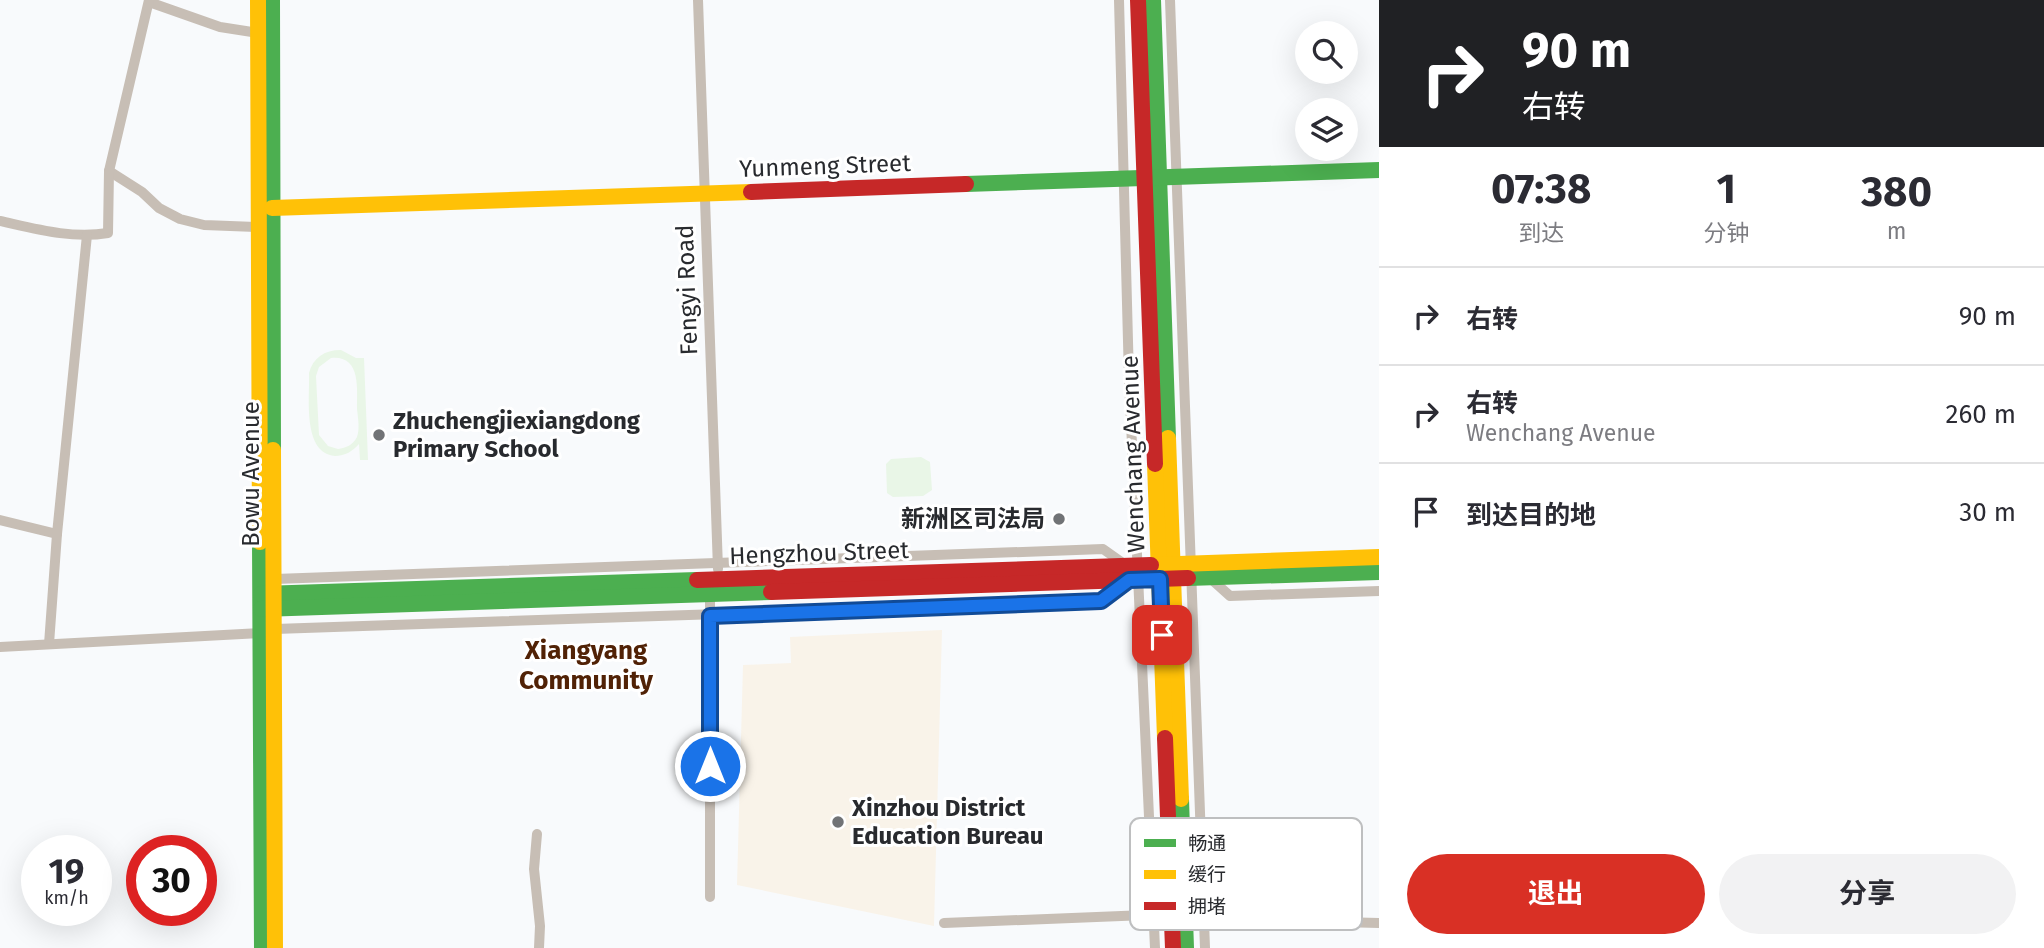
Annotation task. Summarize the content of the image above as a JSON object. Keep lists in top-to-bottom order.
{
  "streets": {
    "main road": [
      "Yunmeng Street",
      "Wenchang Avenue",
      "Bowu Avenue",
      "Hengzhou Street"
    ],
    "street": ["Fengyi Road"]
  },
  "crossings": [
    ["Yunmeng Street", "Fengyi Road"],
    ["Yunmeng Street", "Wenchang Avenue"],
    ["Yunmeng Street", "Bowu Avenue"],
    ["Fengyi Road", "Hengzhou Street"],
    ["Wenchang Avenue", "Hengzhou Street"],
    ["Bowu Avenue", "Hengzhou Street"]
  ],
  "districts": ["Xiangyang Community"],
  "places": ["Zhuchengjiexiangdong Primary School", "新洲区司法局", "Xinzhou District Education Bureau"],
  "legend": ["畅通", "缓行", "拥堵"],
  "page": {
    "turn": ["90 m", "右转"],
    "eta": [
      "07:38",
      "到达",
      "1",
      "分钟",
      "380",
      "m"
    ],
    "list": [
      {
        "name": "右转",
        "value": "90 m"
      },
      {
        "name": "右转",
        "note": "Wenchang Avenue",
        "value": "260 m"
      },
      {
        "name": "到达目的地",
        "value": "30 m"
      }
    ],
    "speed": "19 km/h",
    "limit": "30",
    "buttons": ["退出", "分享"]
  }
}
